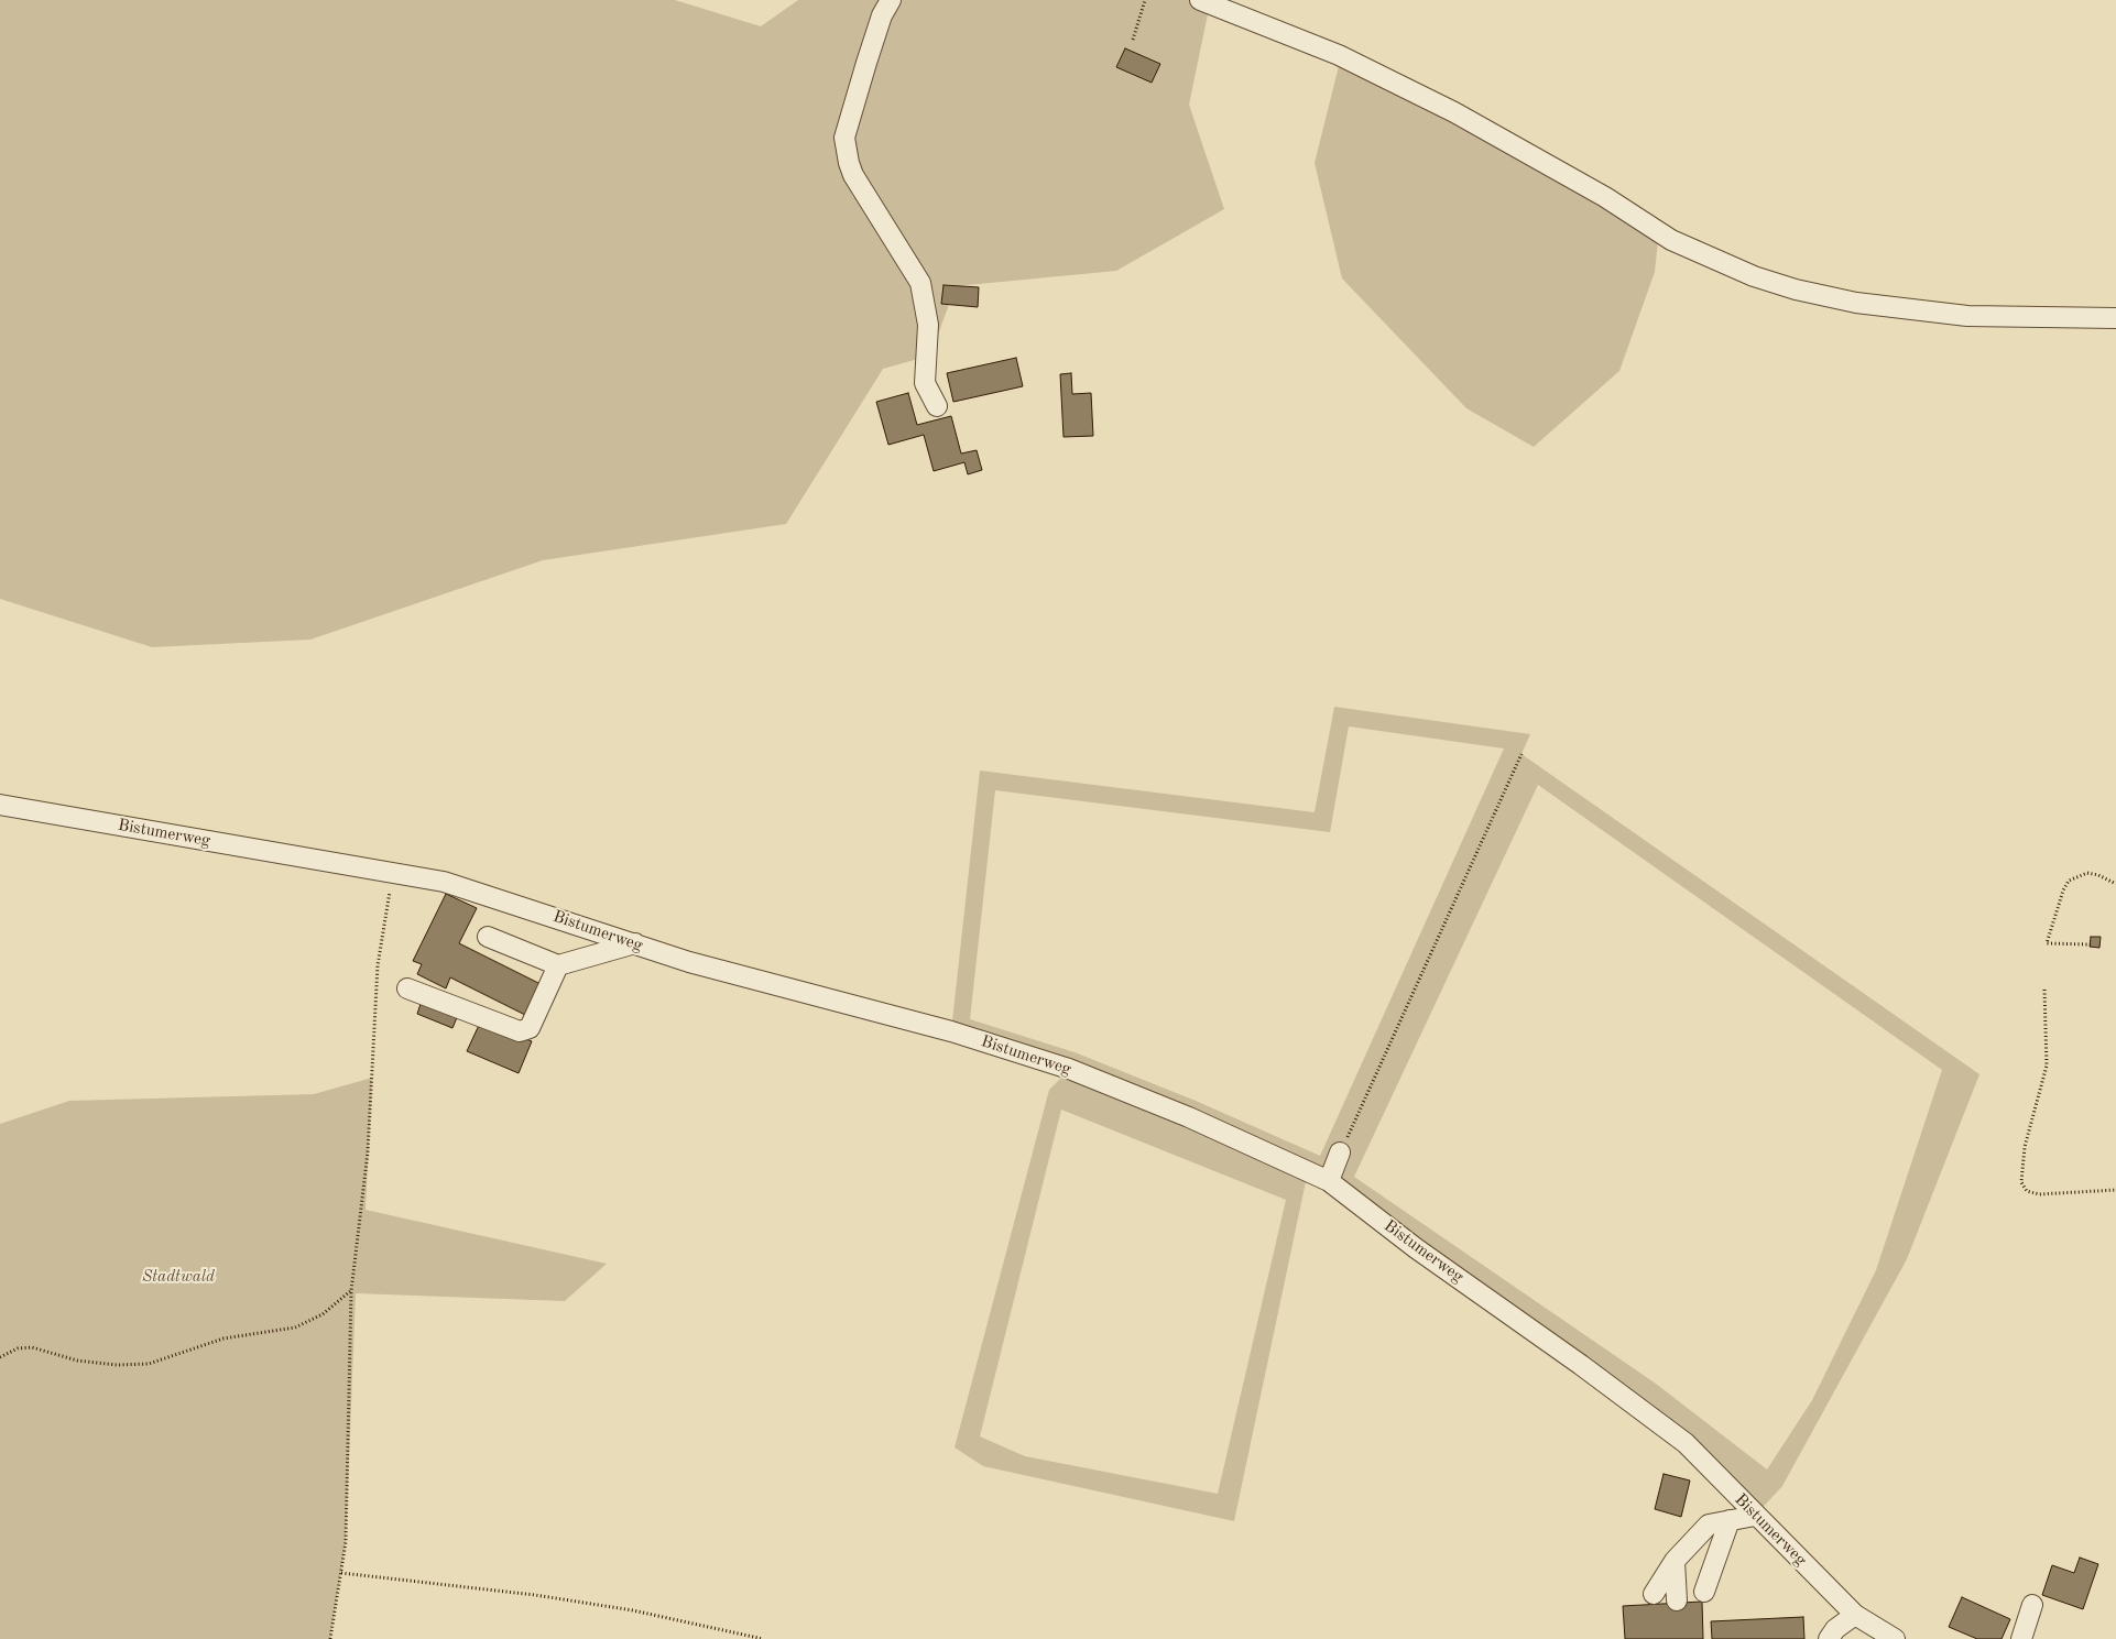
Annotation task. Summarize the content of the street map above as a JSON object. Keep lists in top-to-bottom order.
{
  "streets": {
    "street": ["Bistumerweg"]
  },
  "parks": ["Stadtwald"]
}
